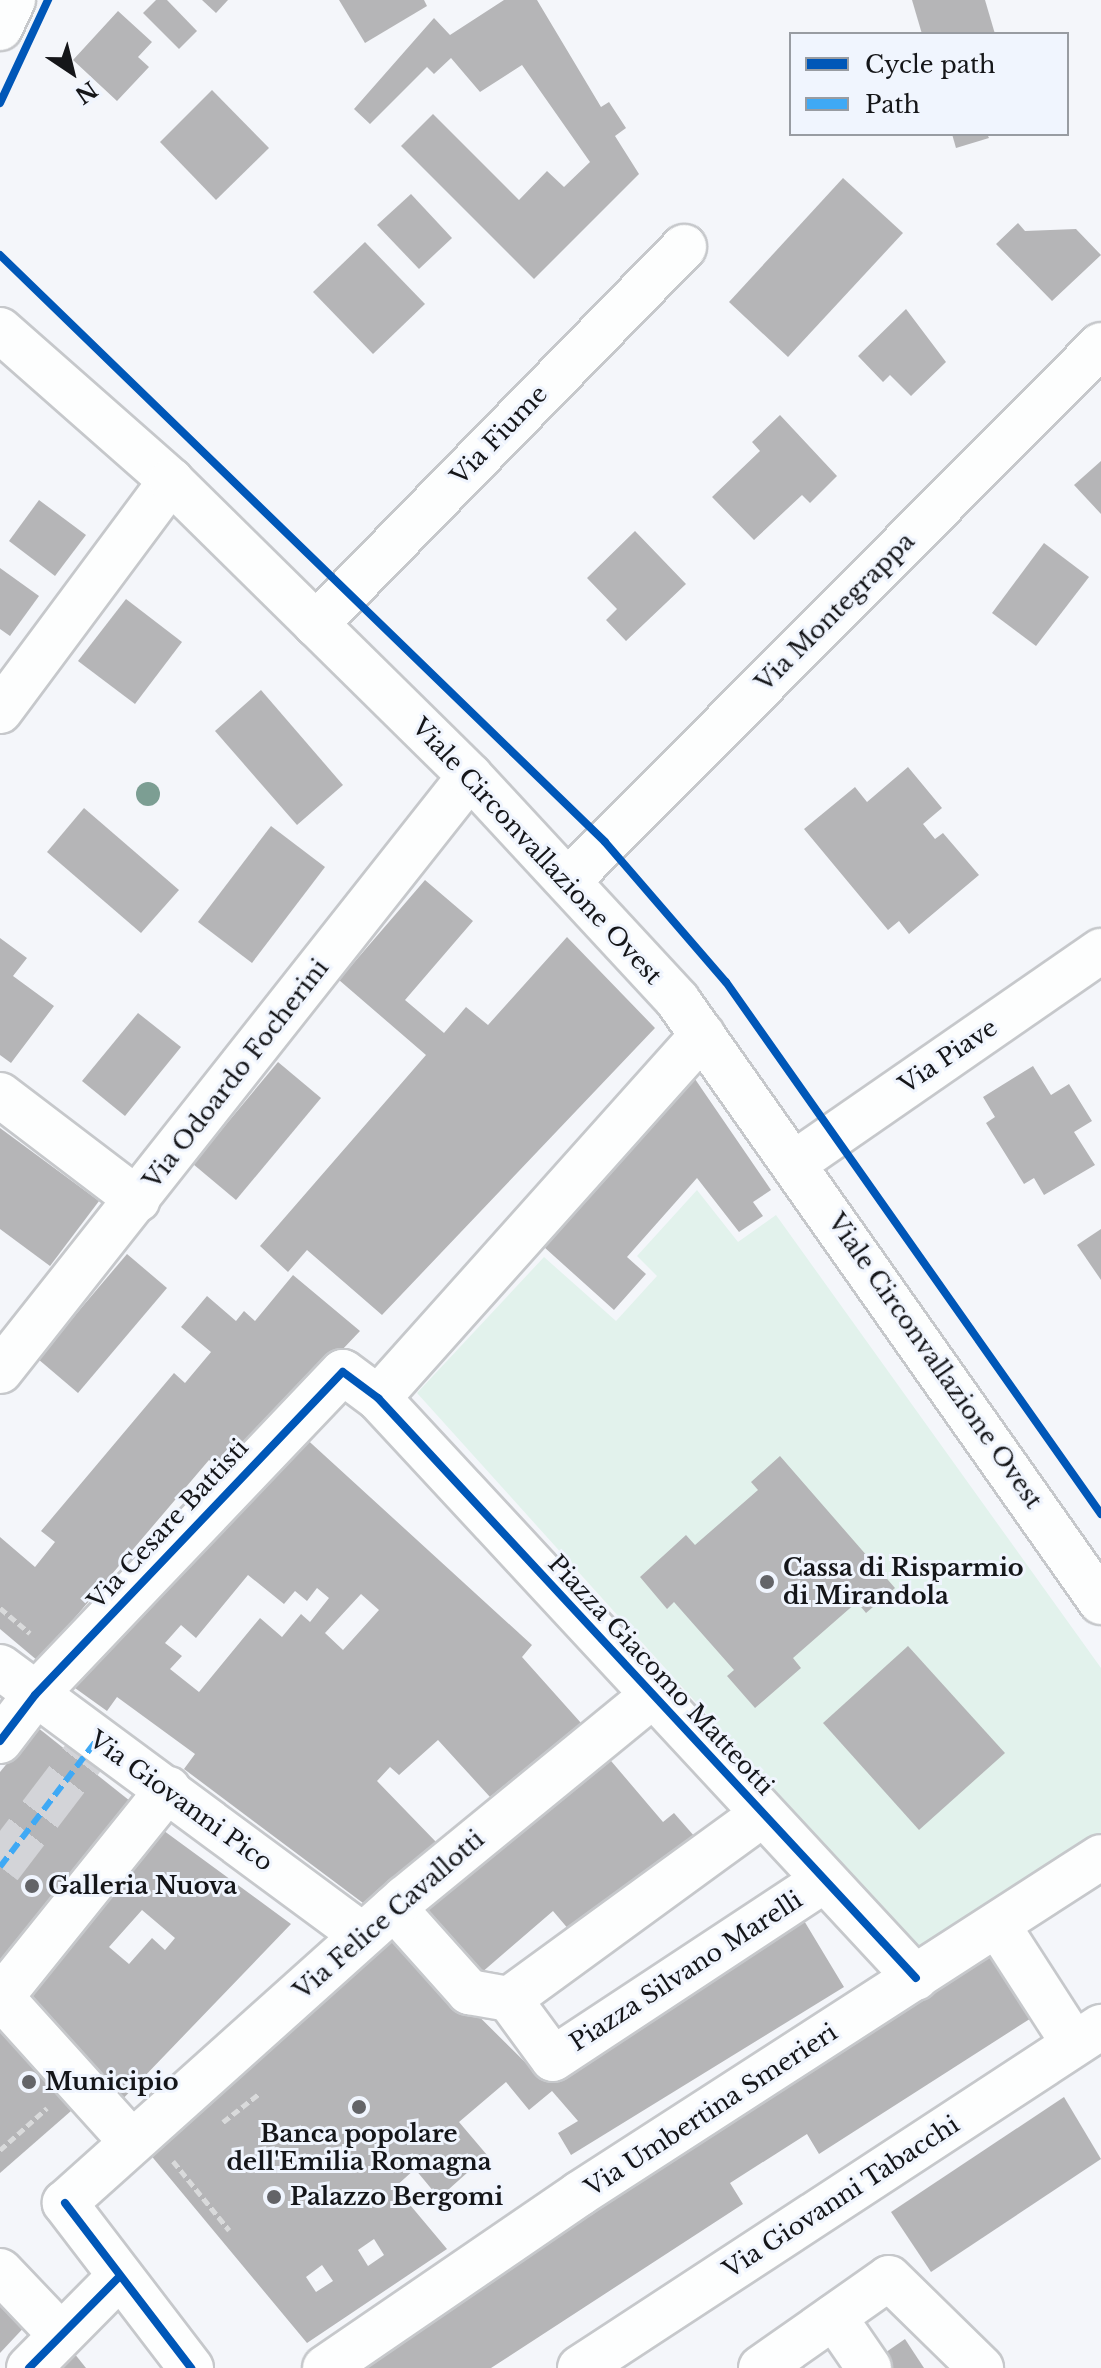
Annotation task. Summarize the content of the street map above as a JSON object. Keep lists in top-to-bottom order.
{
  "streets": {
    "street": [
      "Via Fiume",
      "Via Montegrappa",
      "Viale Circonvallazione Ovest",
      "Via Piave",
      "Via Odoardo Focherini",
      "Via Cesare Battisti",
      "Piazza Giacomo Matteotti",
      "Via Giovanni Pico",
      "Via Felice Cavallotti",
      "Piazza Silvano Marelli",
      "Via Umbertina Smerieri",
      "Via Giovanni Tabacchi"
    ]
  },
  "crossings": [
    ["Via Fiume", "Viale Circonvallazione Ovest"],
    ["Via Montegrappa", "Viale Circonvallazione Ovest"],
    ["Viale Circonvallazione Ovest", "Via Piave"],
    ["Viale Circonvallazione Ovest", "Via Odoardo Focherini"],
    ["Via Cesare Battisti", "Piazza Giacomo Matteotti"],
    ["Via Cesare Battisti", "Via Giovanni Pico"],
    ["Piazza Giacomo Matteotti", "Via Felice Cavallotti"],
    ["Piazza Giacomo Matteotti", "Piazza Silvano Marelli"],
    ["Piazza Giacomo Matteotti", "Via Umbertina Smerieri"],
    ["Via Giovanni Pico", "Via Felice Cavallotti"],
    ["Via Giovanni Pico", "Piazza Silvano Marelli"]
  ],
  "places": [
    "Cassa di Risparmio di Mirandola",
    "Galleria Nuova",
    "Municipio",
    "Banca popolare dell'Emilia Romagna",
    "Palazzo Bergomi"
  ],
  "legend": ["Cycle path", "Path"],
  "north": "bottom right"
}
